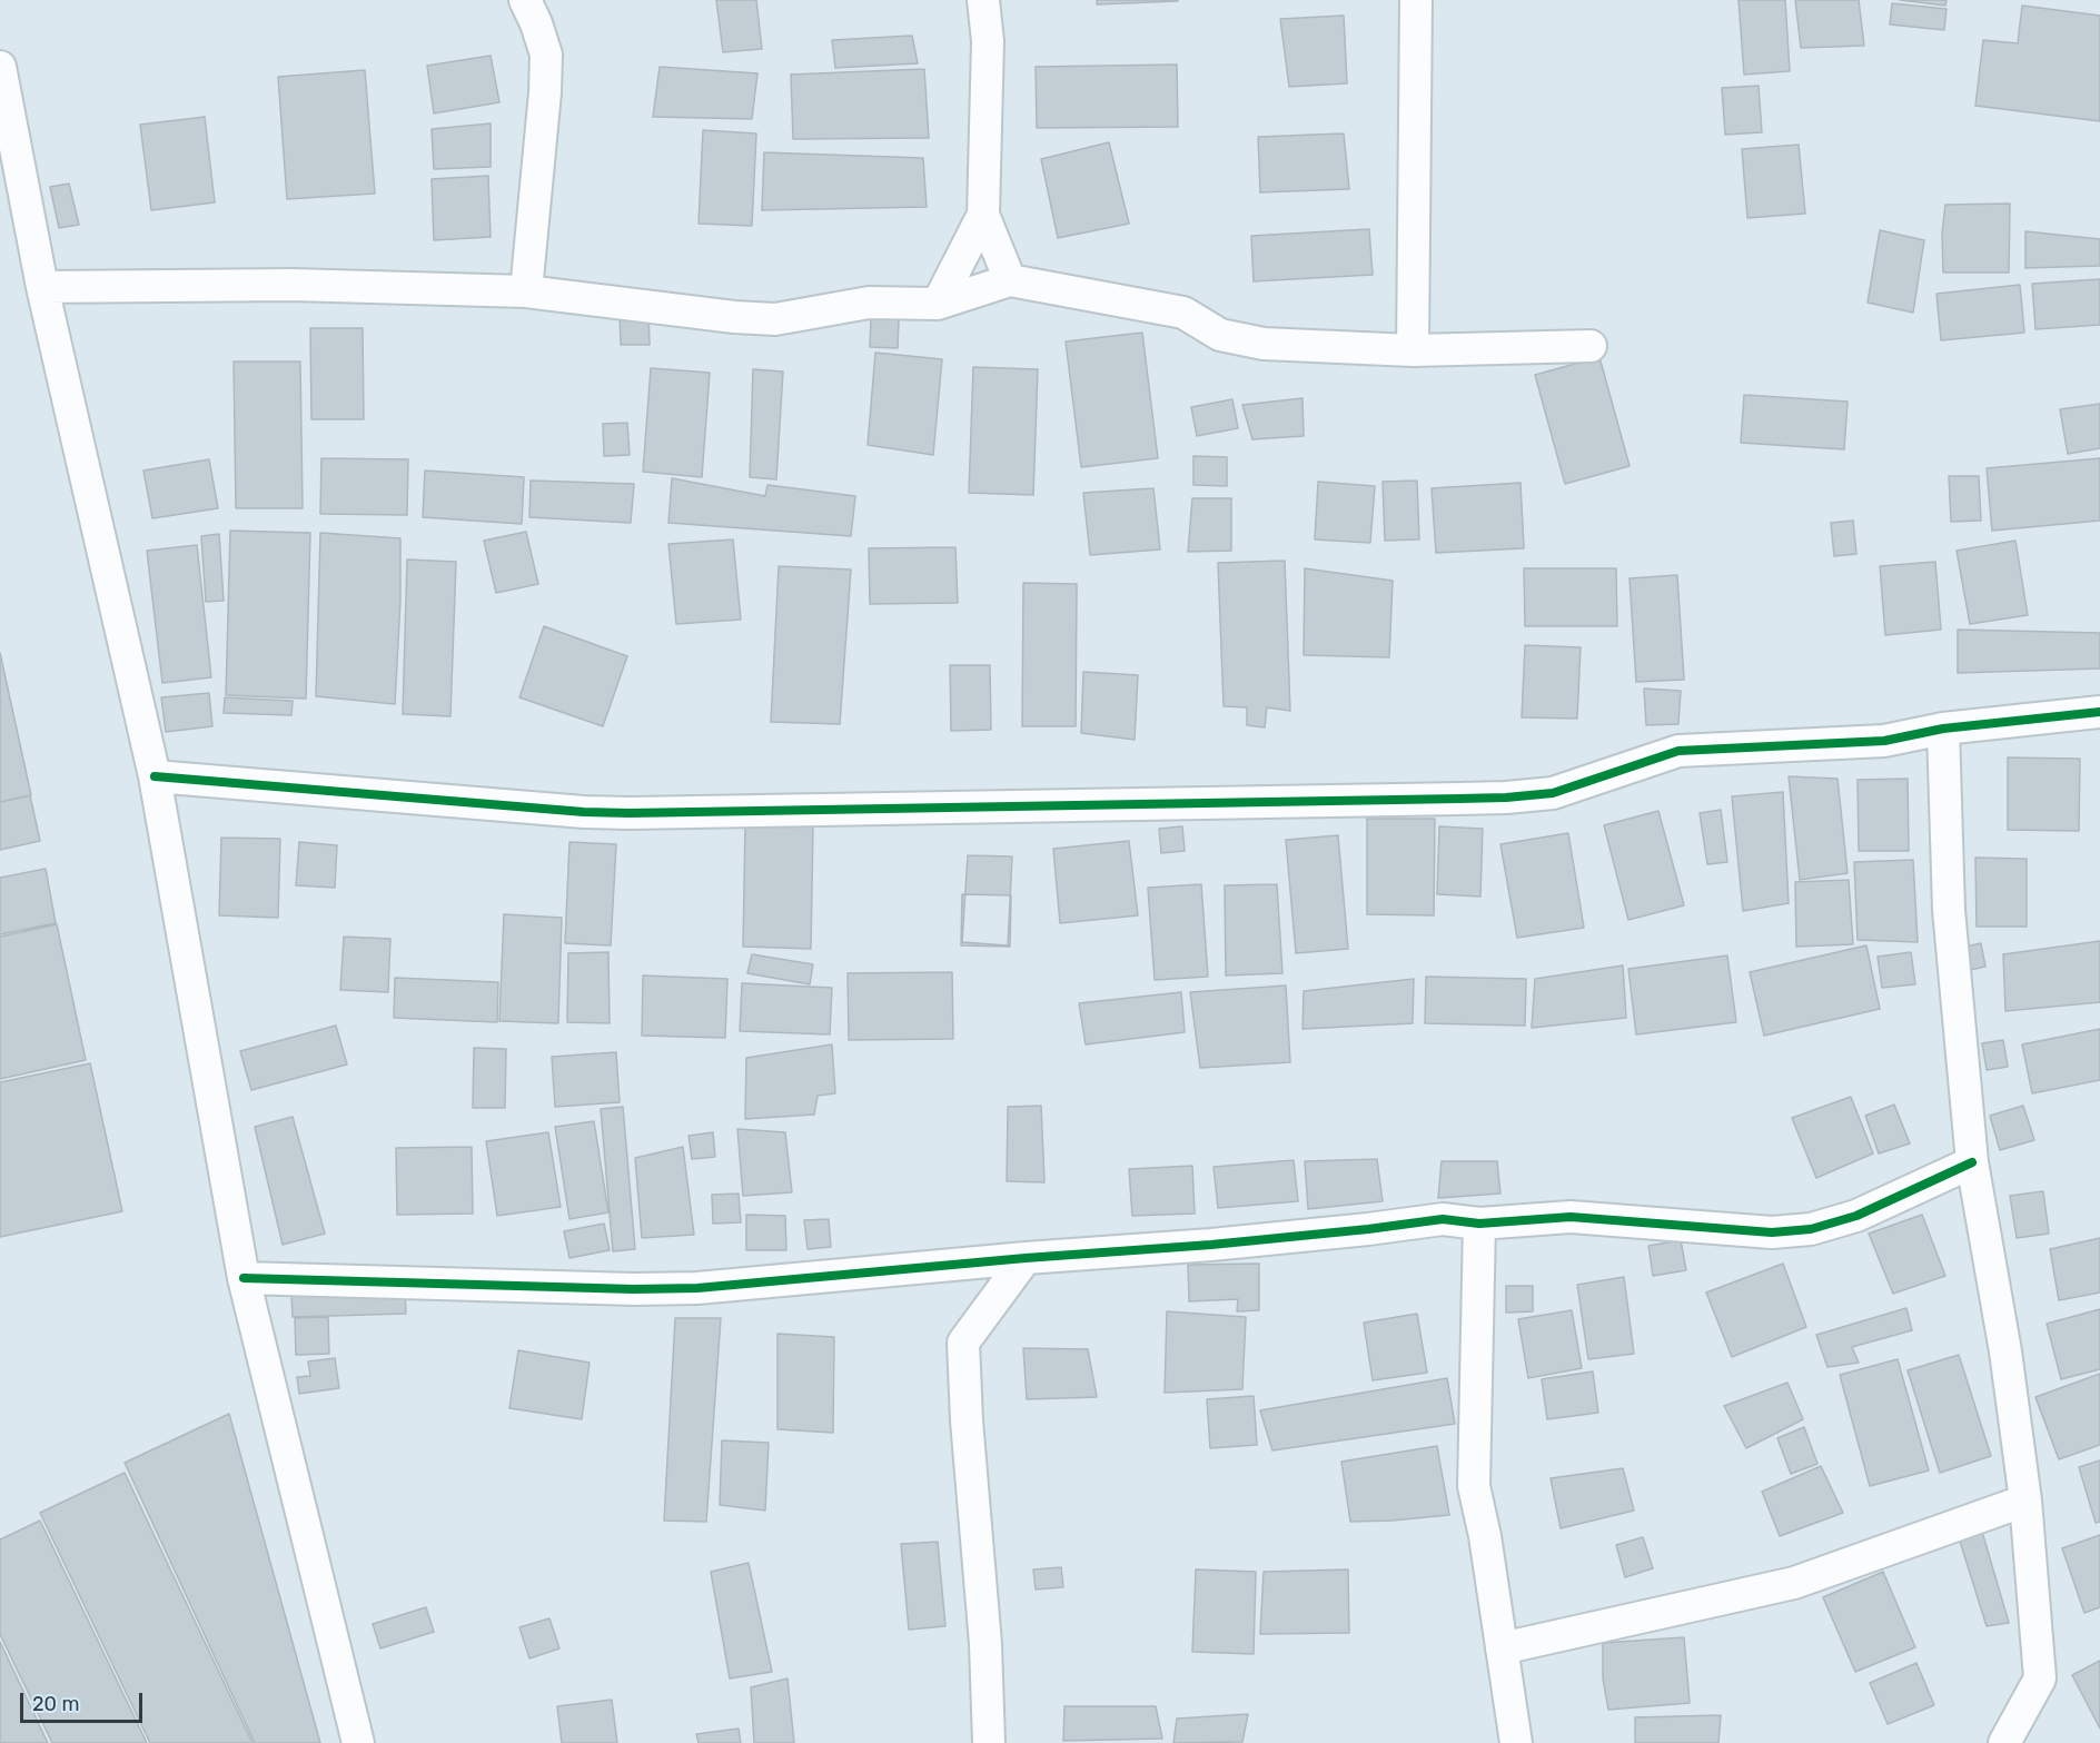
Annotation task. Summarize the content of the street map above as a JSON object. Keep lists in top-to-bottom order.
{
  "scale_bar": "20 m"
}
